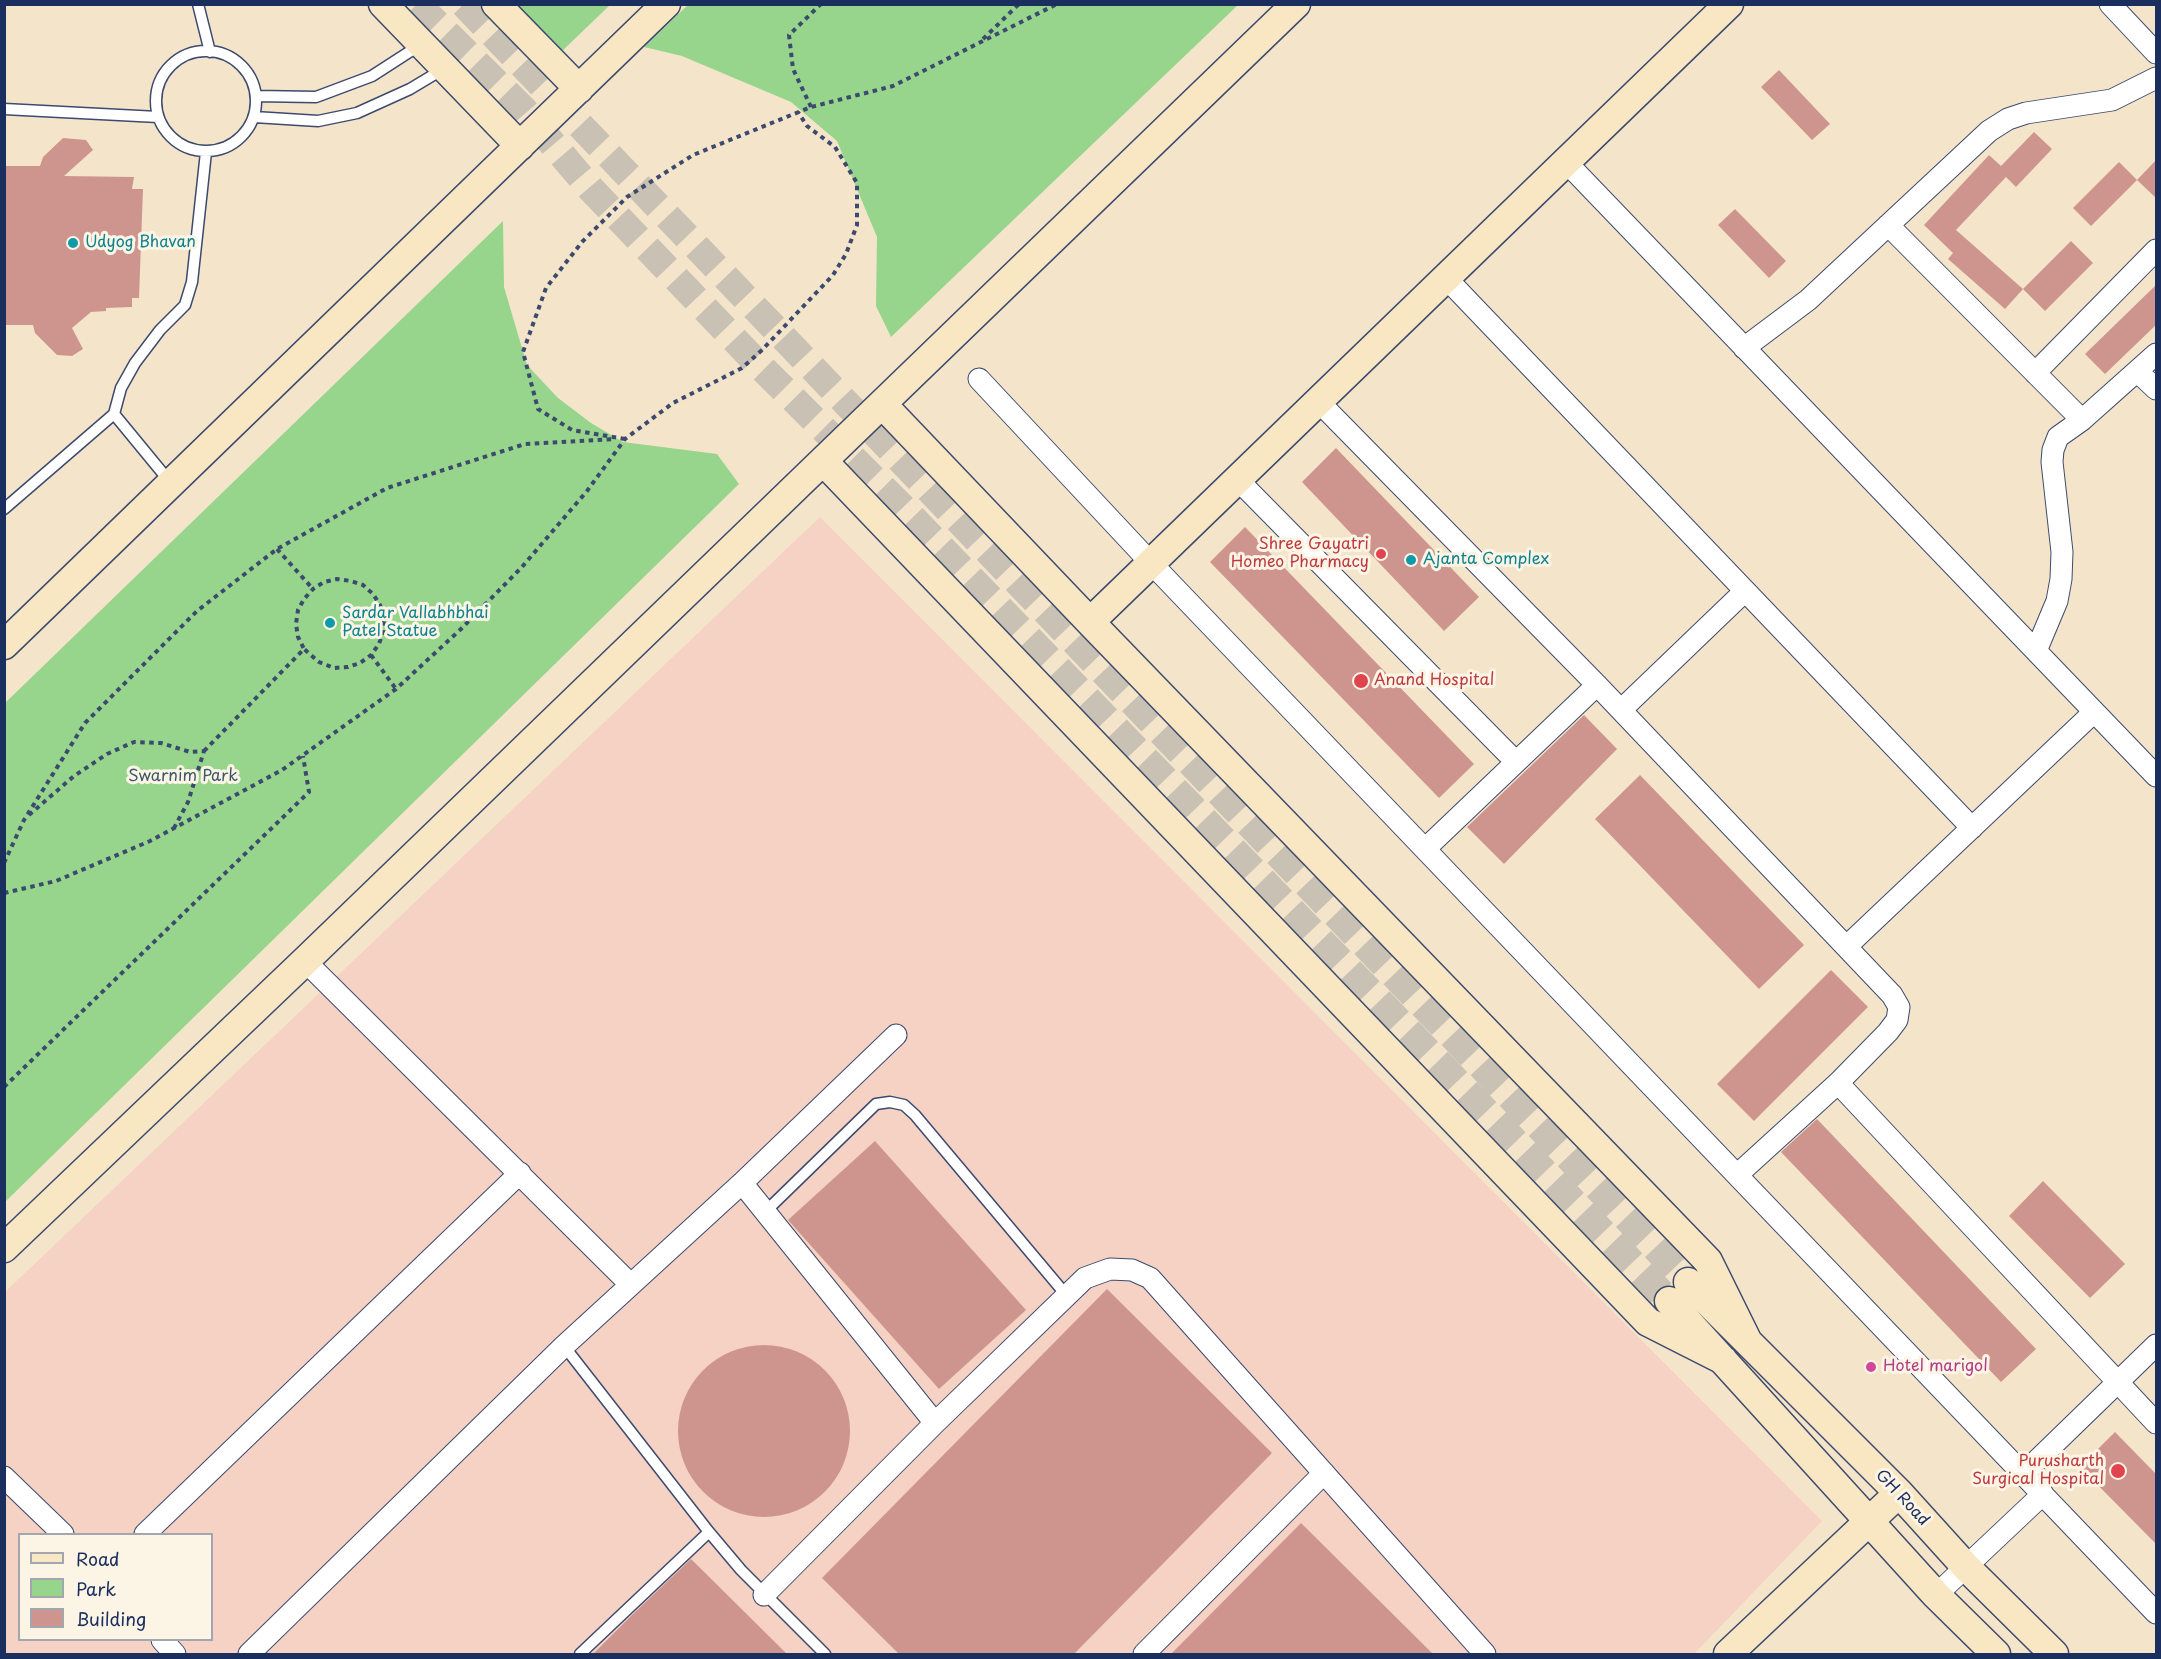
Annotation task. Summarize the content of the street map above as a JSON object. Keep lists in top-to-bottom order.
{
  "streets": {
    "street": ["GH Road"]
  },
  "parks": ["Swarnim Park"],
  "places": [
    "Udyog Bhavan",
    "Shree Gayatri Homeo Pharmacy",
    "Ajanta Complex",
    "Sardar Vallabhbhai Patel Statue",
    "Anand Hospital",
    "Hotel marigol",
    "Purusharth Surgical Hospital"
  ],
  "legend": ["Road", "Park", "Building"]
}
